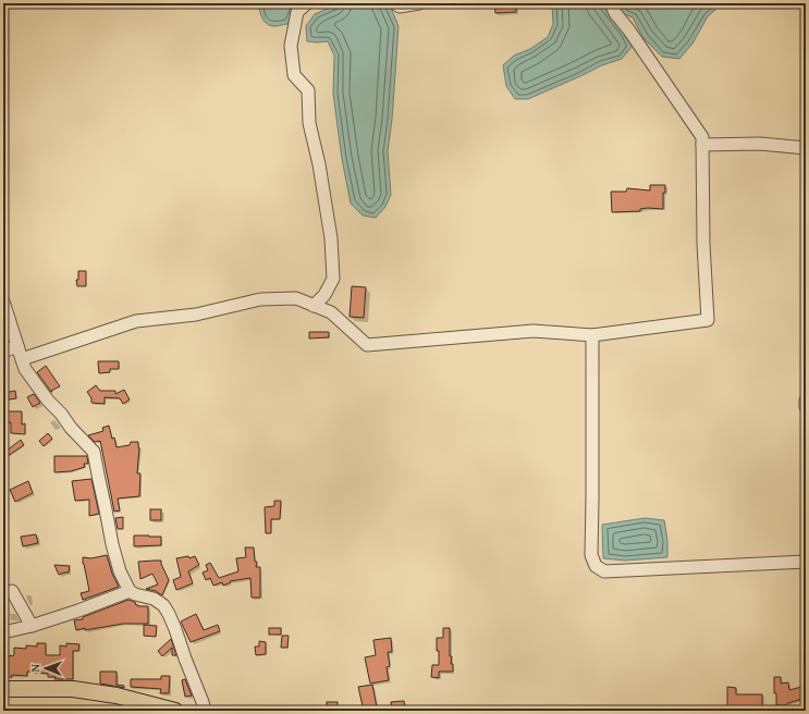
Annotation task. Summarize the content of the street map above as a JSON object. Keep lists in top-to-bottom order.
{
  "north": "left"
}
